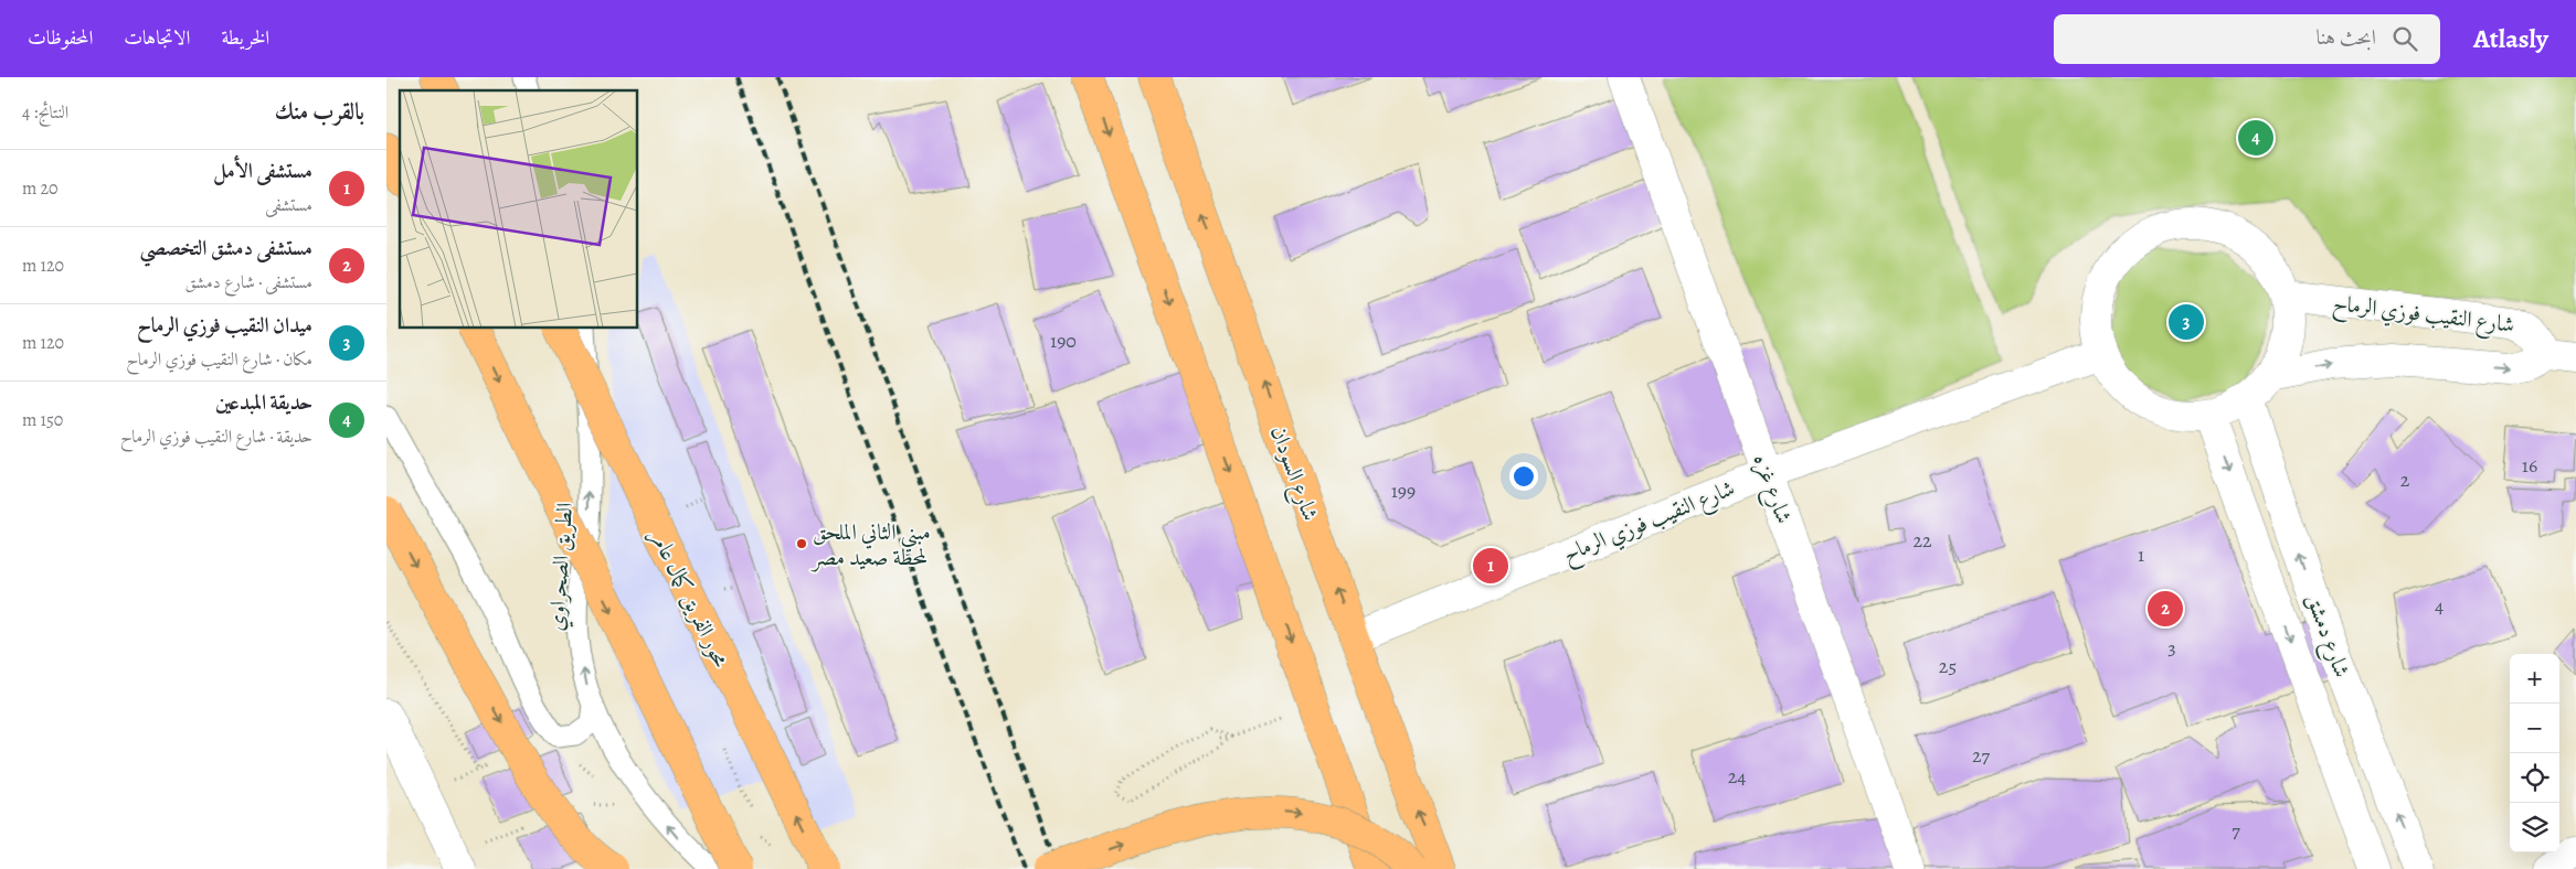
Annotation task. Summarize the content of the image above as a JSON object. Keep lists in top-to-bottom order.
{
  "streets": {
    "main road": ["شارع السودان", "محور الفريق كمال عامر"],
    "street": ["شارع النقيب فوزي الرماح", "شارع غزه", "شارع دمشق"],
    "lane": ["الطريق الصحراوي"]
  },
  "crossings": [
    ["شارع النقيب فوزي الرماح", "شارع السودان"],
    ["شارع النقيب فوزي الرماح", "شارع غزه"],
    ["شارع النقيب فوزي الرماح", "شارع دمشق"]
  ],
  "one_way": ["الطريق الصحراوي"],
  "places": ["مبني الثاني الملحق لمحطة صعيد مصر"],
  "house_numbers": [
    "190",
    "16",
    "2",
    "199",
    "22",
    "1",
    "4",
    "3",
    "25",
    "27",
    "24",
    "7"
  ],
  "page": {
    "header": "Atlasly",
    "search": "ابحث هنا",
    "nav": ["الخريطة", "الاتجاهات", "المحفوظات"],
    "heading": ["بالقرب منك", "النتائج: 4"],
    "pins": [
      "4",
      "3",
      "1",
      "2"
    ],
    "list": [
      {
        "mark": "1",
        "name": "مستشفى الأمل",
        "note": "مستشفى",
        "value": "20 m"
      },
      {
        "mark": "2",
        "name": "مستشفى دمشق التخصصي",
        "note": "مستشفى · شارع دمشق",
        "value": "120 m"
      },
      {
        "mark": "3",
        "name": "ميدان النقيب فوزي الرماح",
        "note": "مكان · شارع النقيب فوزي الرماح",
        "value": "120 m"
      },
      {
        "mark": "4",
        "name": "حديقة المبدعين",
        "note": "حديقة · شارع النقيب فوزي الرماح",
        "value": "150 m"
      }
    ],
    "map_buttons": ["+", "−"]
  }
}
